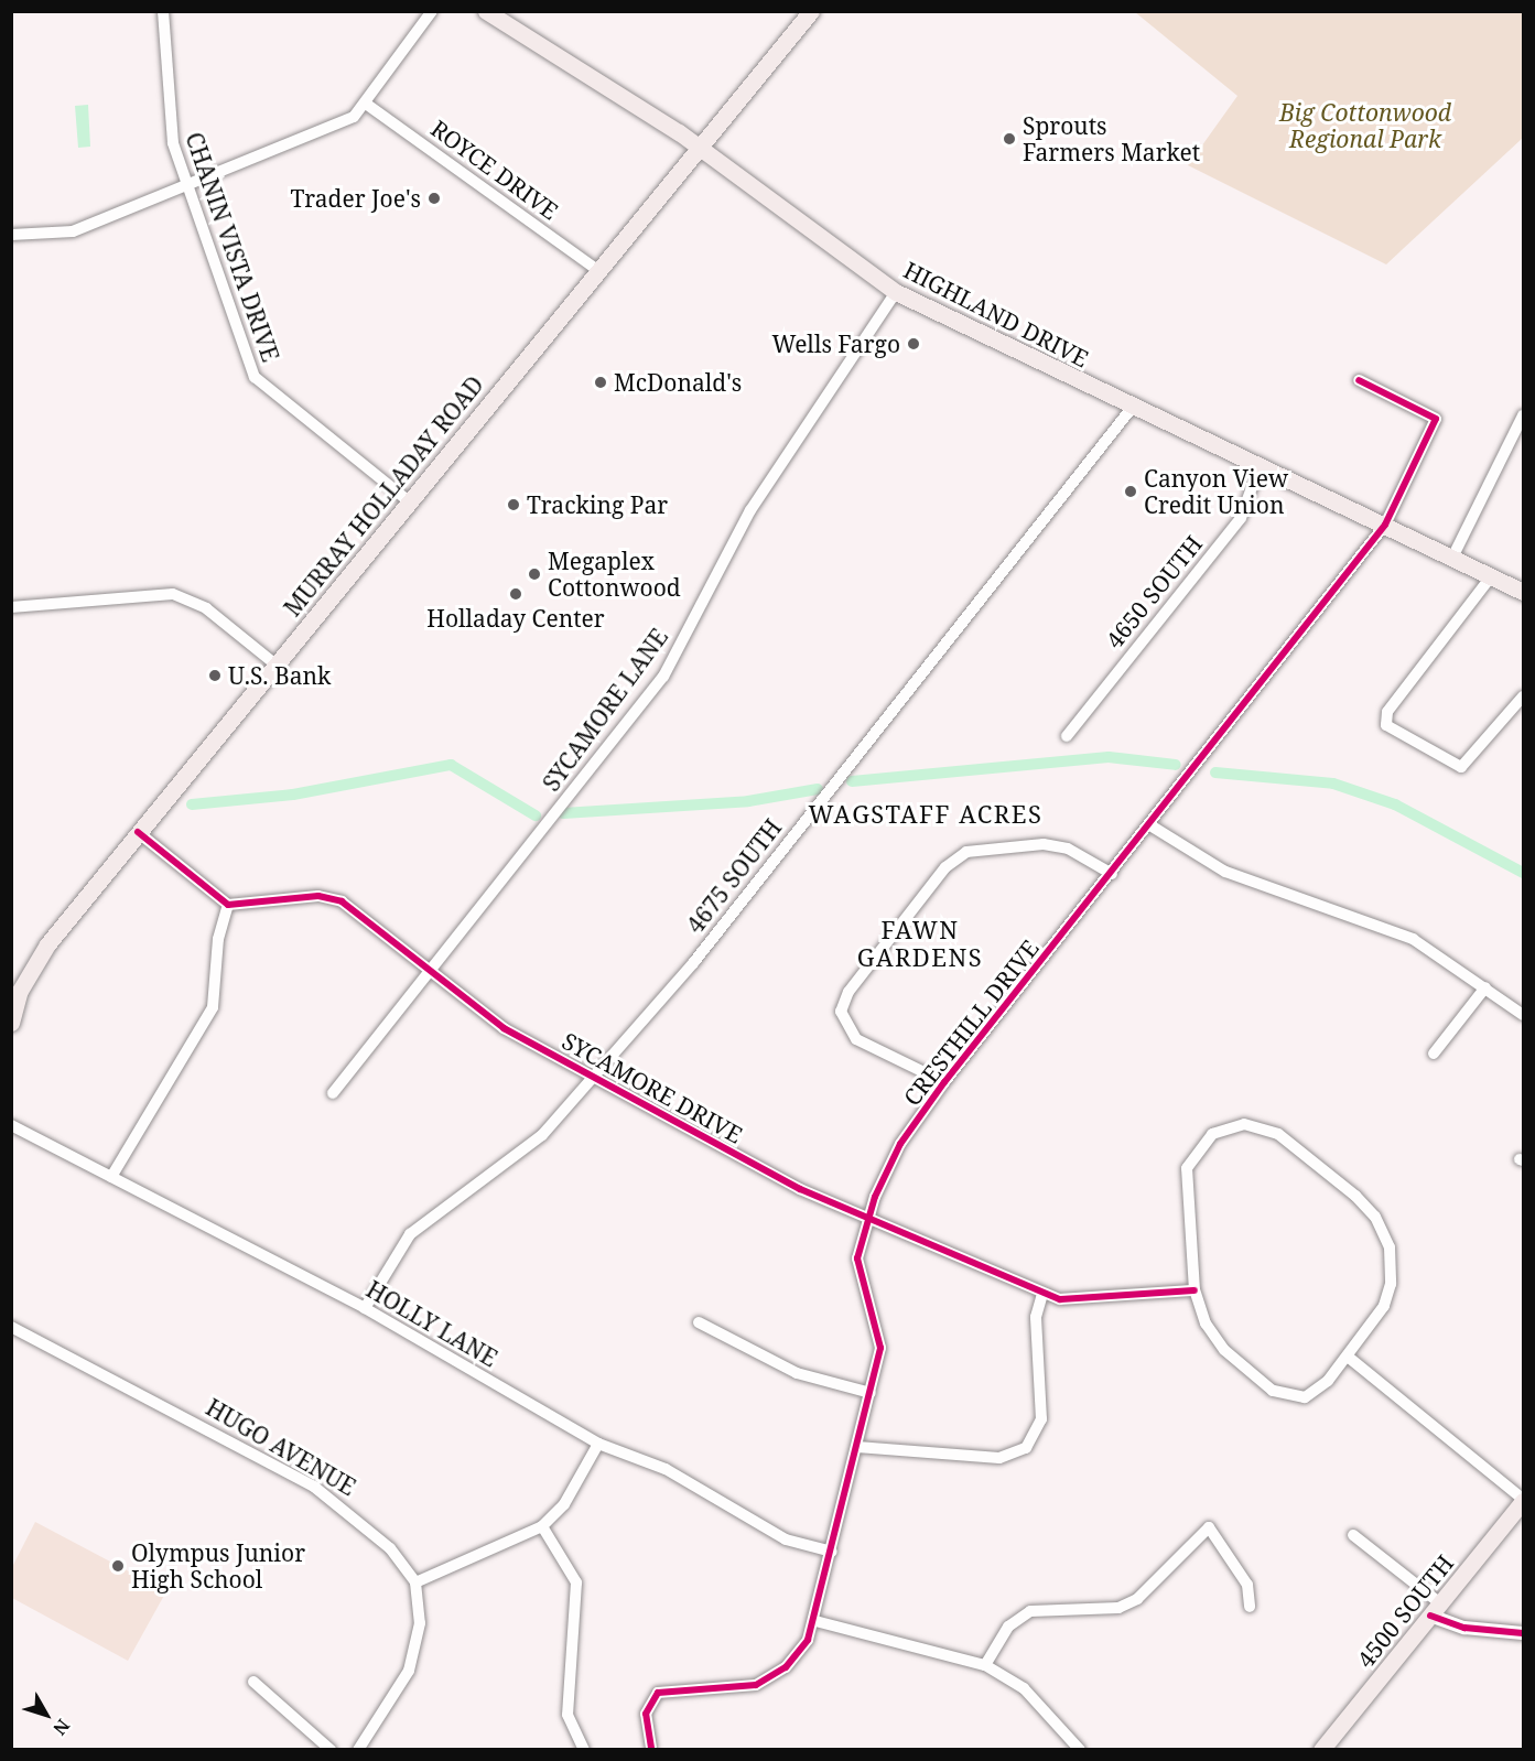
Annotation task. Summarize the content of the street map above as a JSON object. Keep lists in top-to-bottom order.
{
  "streets": {
    "main road": ["HIGHLAND DRIVE", "MURRAY HOLLADAY ROAD", "4500 SOUTH"],
    "street": [
      "ROYCE DRIVE",
      "CHANIN VISTA DRIVE",
      "4650 SOUTH",
      "SYCAMORE LANE",
      "4675 SOUTH",
      "CRESTHILL DRIVE",
      "SYCAMORE DRIVE",
      "HOLLY LANE",
      "HUGO AVENUE"
    ]
  },
  "crossings": [
    ["ROYCE DRIVE", "MURRAY HOLLADAY ROAD"],
    ["CHANIN VISTA DRIVE", "MURRAY HOLLADAY ROAD"],
    ["HIGHLAND DRIVE", "MURRAY HOLLADAY ROAD"],
    ["HIGHLAND DRIVE", "4650 SOUTH"],
    ["HIGHLAND DRIVE", "SYCAMORE LANE"],
    ["HIGHLAND DRIVE", "4675 SOUTH"],
    ["HIGHLAND DRIVE", "CRESTHILL DRIVE"],
    ["SYCAMORE LANE", "SYCAMORE DRIVE"],
    ["4675 SOUTH", "SYCAMORE DRIVE"],
    ["4675 SOUTH", "HOLLY LANE"],
    ["CRESTHILL DRIVE", "SYCAMORE DRIVE"],
    ["CRESTHILL DRIVE", "HOLLY LANE"]
  ],
  "districts": ["WAGSTAFF ACRES", "FAWN GARDENS"],
  "parks": ["Big Cottonwood Regional Park"],
  "places": [
    "Sprouts Farmers Market",
    "Trader Joe's",
    "Wells Fargo",
    "McDonald's",
    "Canyon View Credit Union",
    "Tracking Par",
    "Megaplex Cottonwood",
    "Holladay Center",
    "U.S. Bank",
    "Olympus Junior High School"
  ],
  "north": "bottom right"
}
